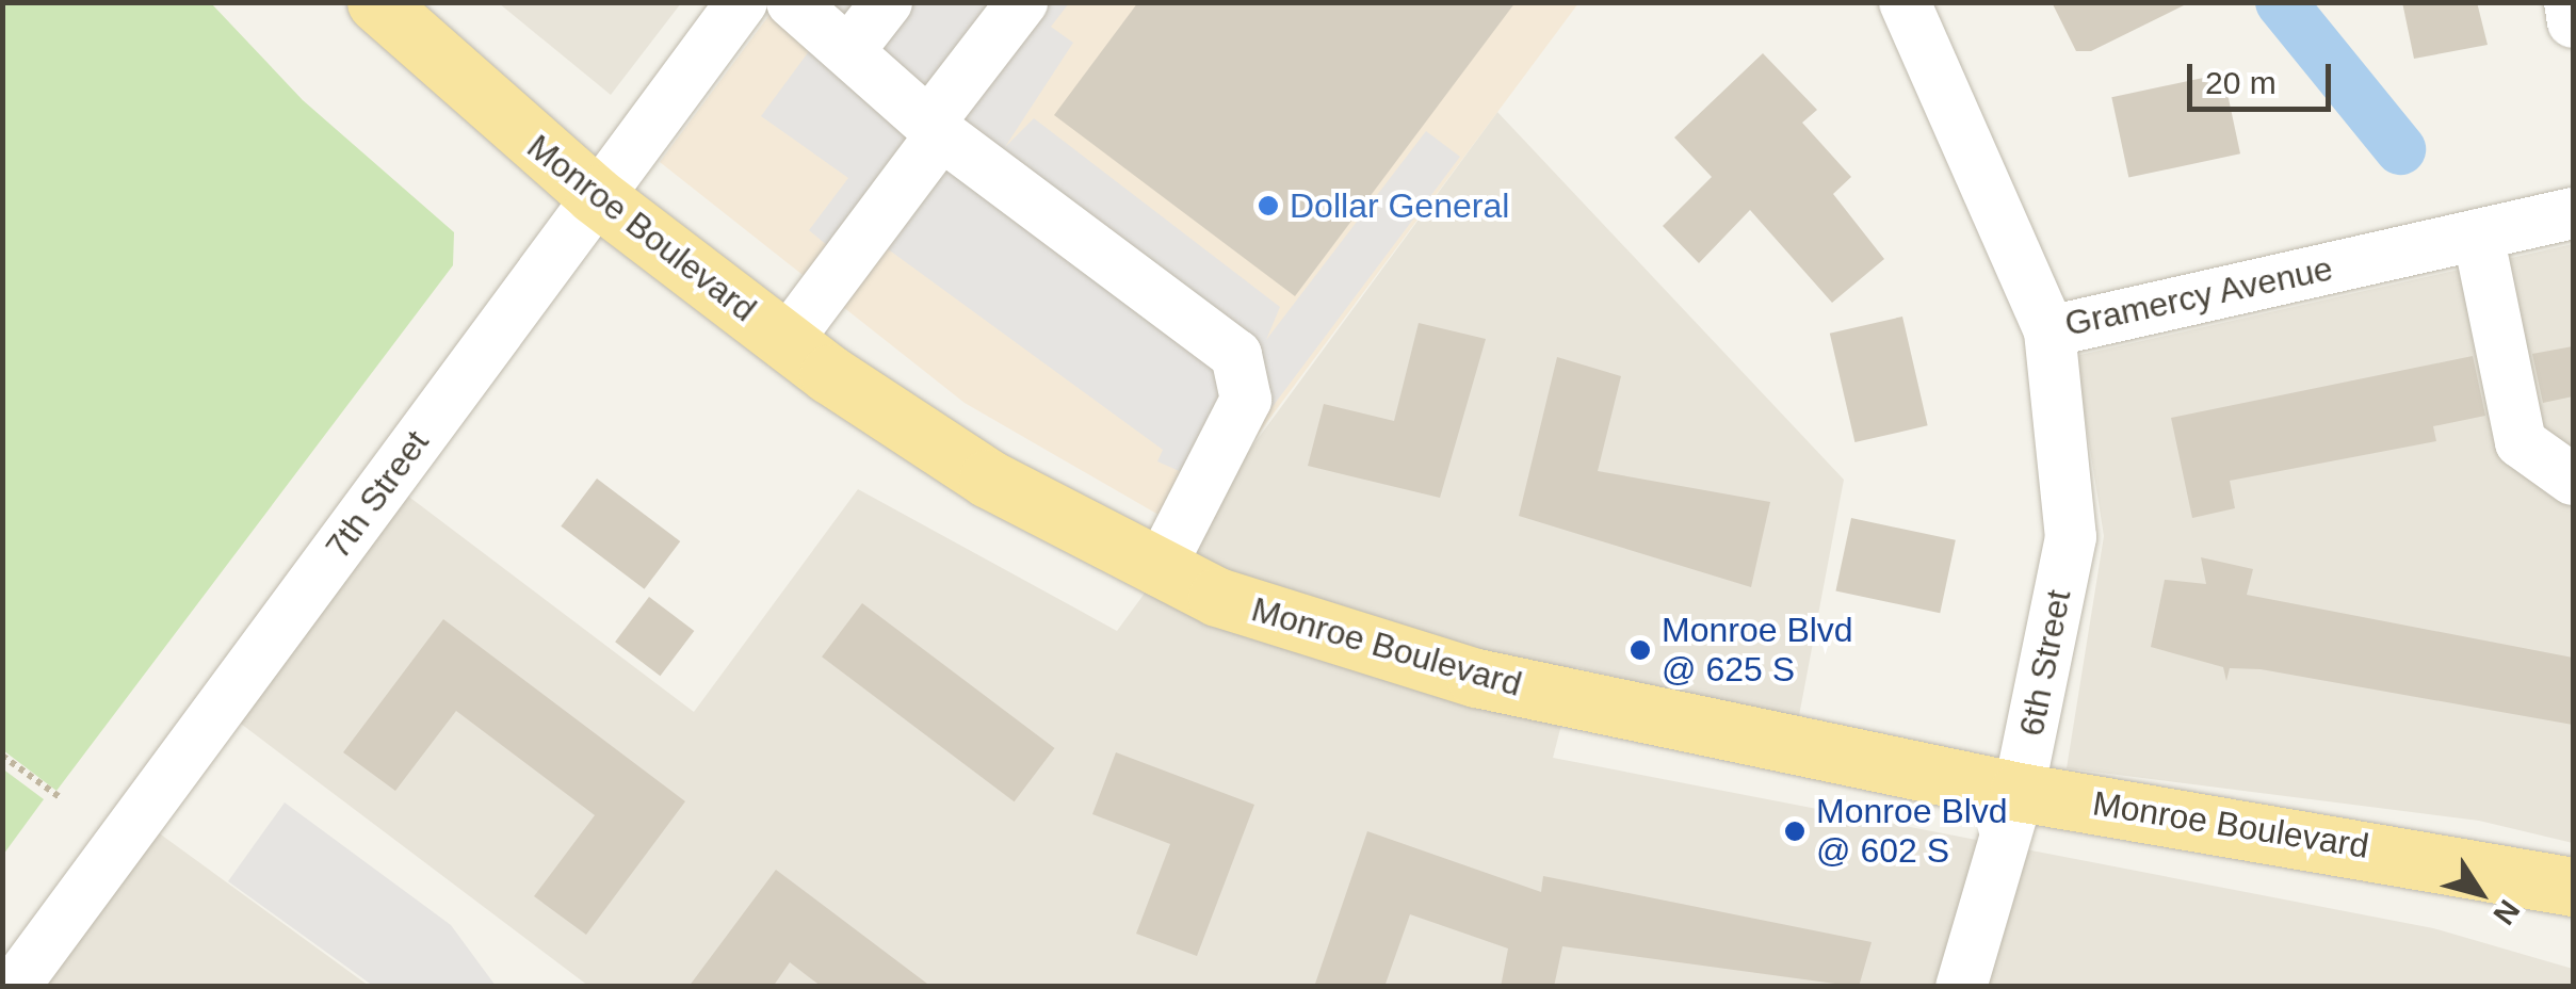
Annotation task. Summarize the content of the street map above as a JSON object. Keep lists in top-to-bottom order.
{
  "streets": {
    "main road": ["Monroe Boulevard"],
    "street": ["Gramercy Avenue", "7th Street", "6th Street"]
  },
  "crossings": [
    ["Monroe Boulevard", "7th Street"],
    ["Monroe Boulevard", "6th Street"],
    ["Gramercy Avenue", "6th Street"]
  ],
  "places": ["Dollar General", "Monroe Blvd @ 625 S", "Monroe Blvd @ 602 S"],
  "scale_bar": "20 m",
  "north": "bottom right"
}
